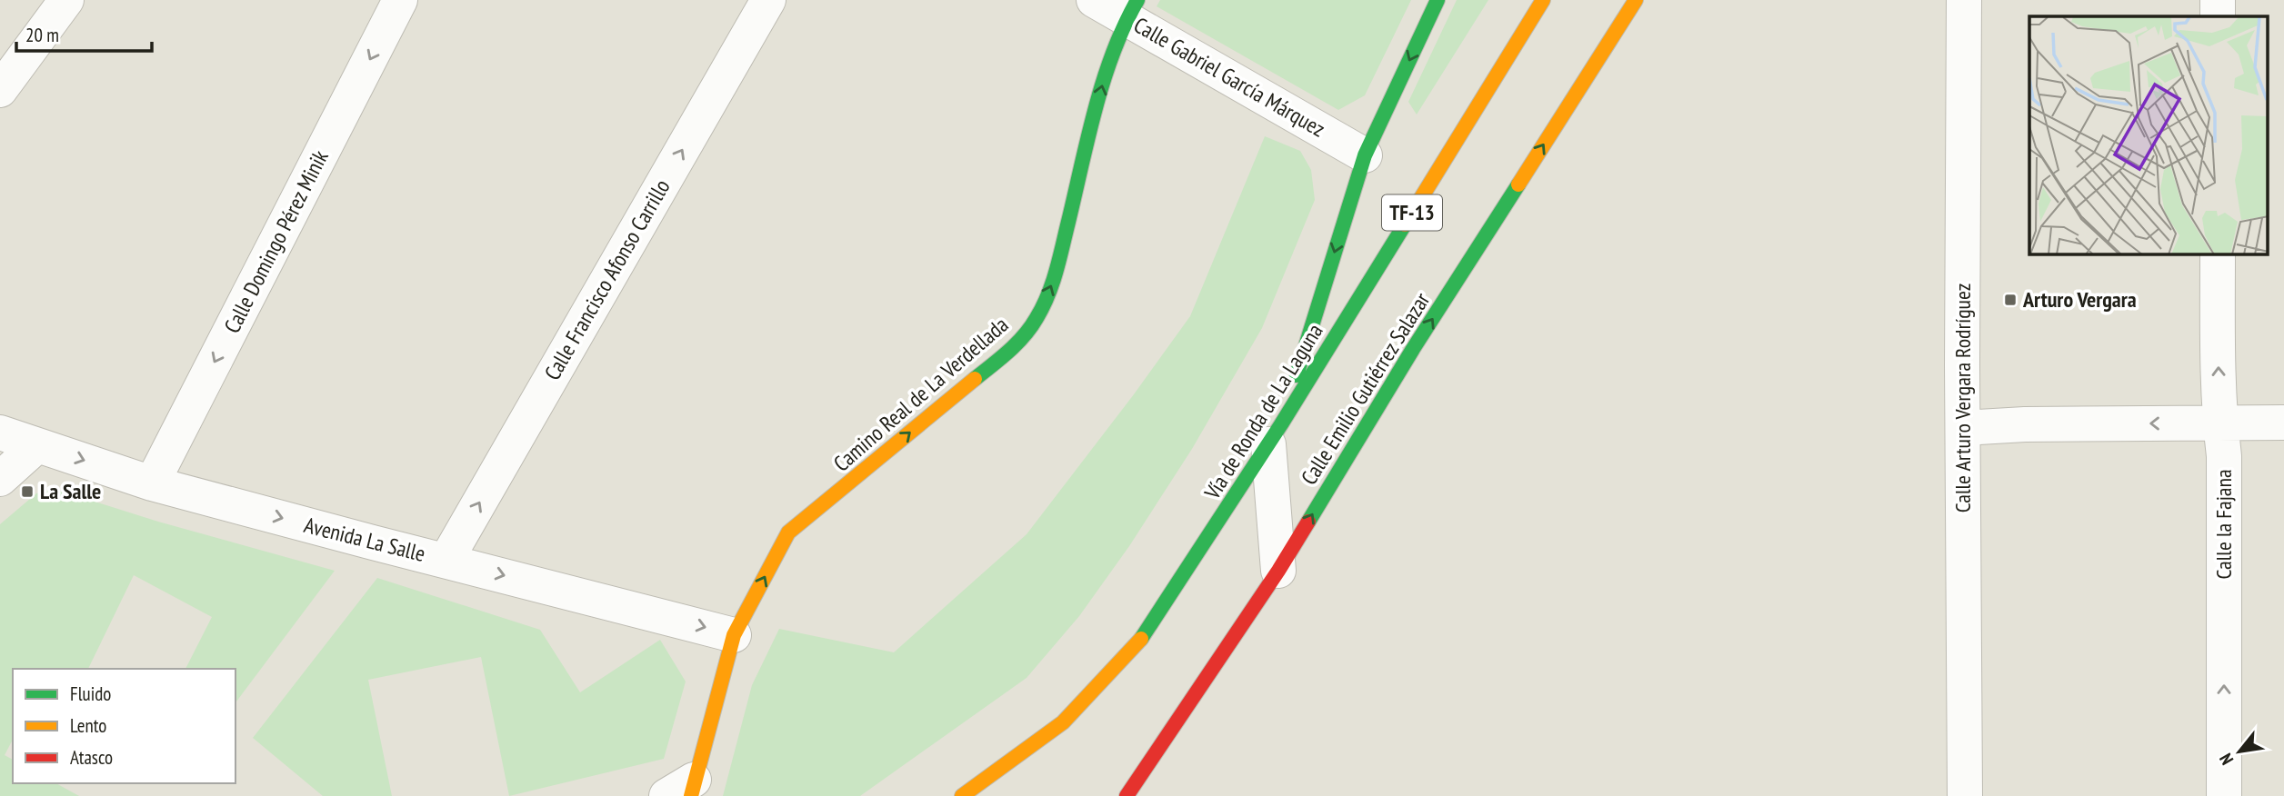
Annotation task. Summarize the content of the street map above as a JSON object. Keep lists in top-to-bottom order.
{
  "streets": {
    "street": [
      "Calle Gabriel García Márquez",
      "TF-13",
      "Calle Domingo Pérez Minik",
      "Calle Francisco Afonso Carrillo",
      "Calle Emilio Gutiérrez Salazar",
      "Camino Real de La Verdellada",
      "Calle Arturo Vergara Rodríguez",
      "Vía de Ronda de La Laguna",
      "Calle la Fajana",
      "Avenida La Salle"
    ]
  },
  "crossings": [
    ["Calle Gabriel García Márquez", "Camino Real de La Verdellada"],
    ["Calle Domingo Pérez Minik", "Avenida La Salle"],
    ["Calle Francisco Afonso Carrillo", "Avenida La Salle"],
    ["Camino Real de La Verdellada", "Avenida La Salle"]
  ],
  "one_way": [
    "Calle Domingo Pérez Minik",
    "Calle Francisco Afonso Carrillo",
    "Camino Real de La Verdellada",
    "Calle la Fajana",
    "Avenida La Salle"
  ],
  "places": {
    "transit": ["Arturo Vergara", "La Salle"]
  },
  "legend": ["Fluido", "Lento", "Atasco"],
  "scale_bar": "20 m",
  "north": "bottom left"
}
